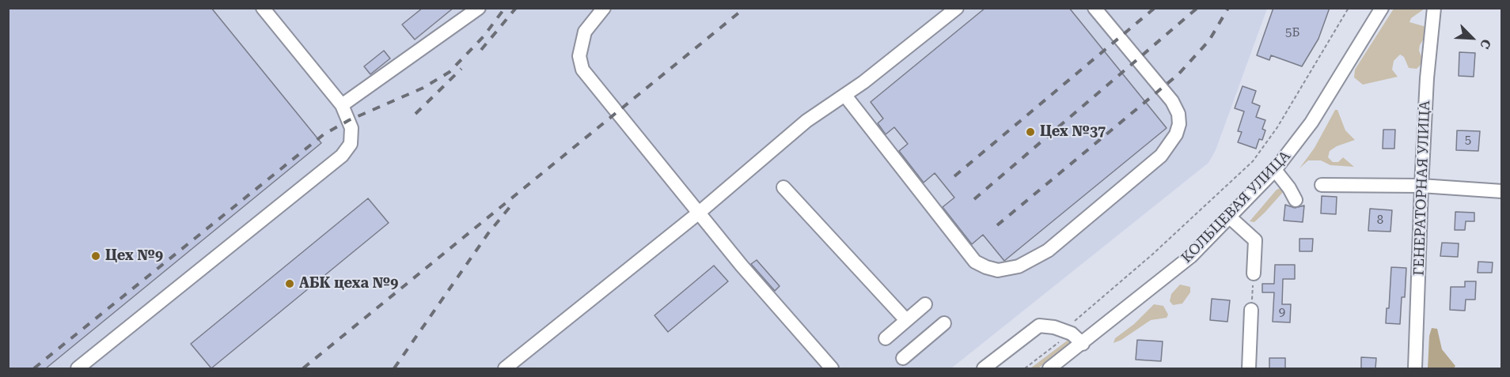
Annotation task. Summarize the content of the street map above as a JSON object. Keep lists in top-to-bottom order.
{
  "streets": {
    "street": ["ГЕНЕРАТОРНАЯ УЛИЦА", "КОЛЬЦЕВАЯ УЛИЦА"]
  },
  "places": ["Цех №37", "Цех №9", "АБК цеха №9"],
  "house_numbers": [
    "5Б",
    "5",
    "8",
    "9"
  ],
  "north": "bottom right"
}
